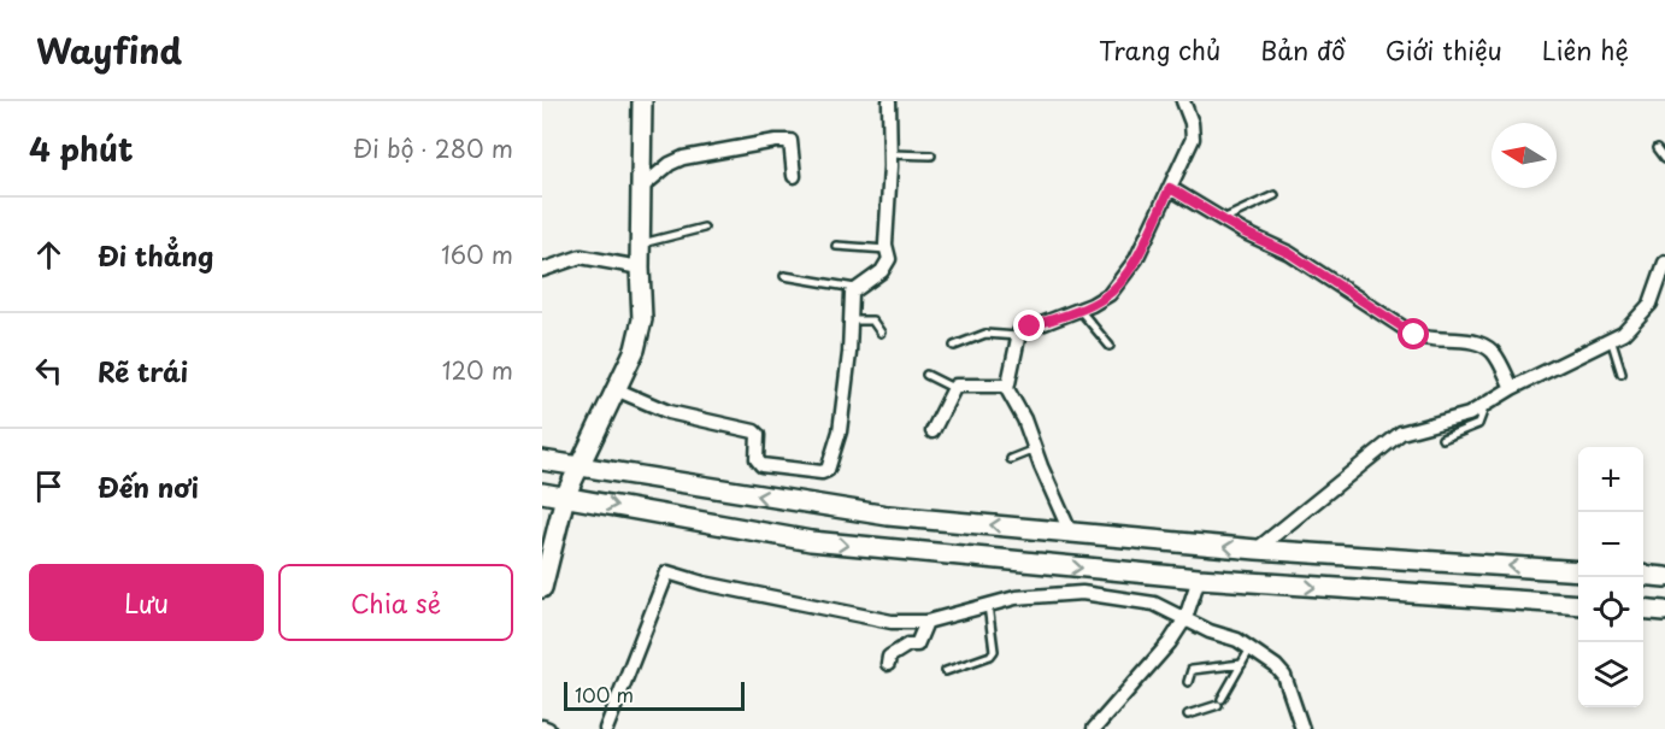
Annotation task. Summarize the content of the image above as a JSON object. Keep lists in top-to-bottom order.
{
  "scale_bar": "100 m",
  "north": "left",
  "page": {
    "header": "Wayfind",
    "nav": [
      "Trang chủ",
      "Bản đồ",
      "Giới thiệu",
      "Liên hệ"
    ],
    "heading": ["4 phút", "Đi bộ · 280 m"],
    "list": [
      ["Đi thẳng", "160 m"],
      ["Rẽ trái", "120 m"],
      "Đến nơi"
    ],
    "map_buttons": ["+", "−"],
    "buttons": ["Lưu", "Chia sẻ"],
    "scale": "100 m"
  }
}
